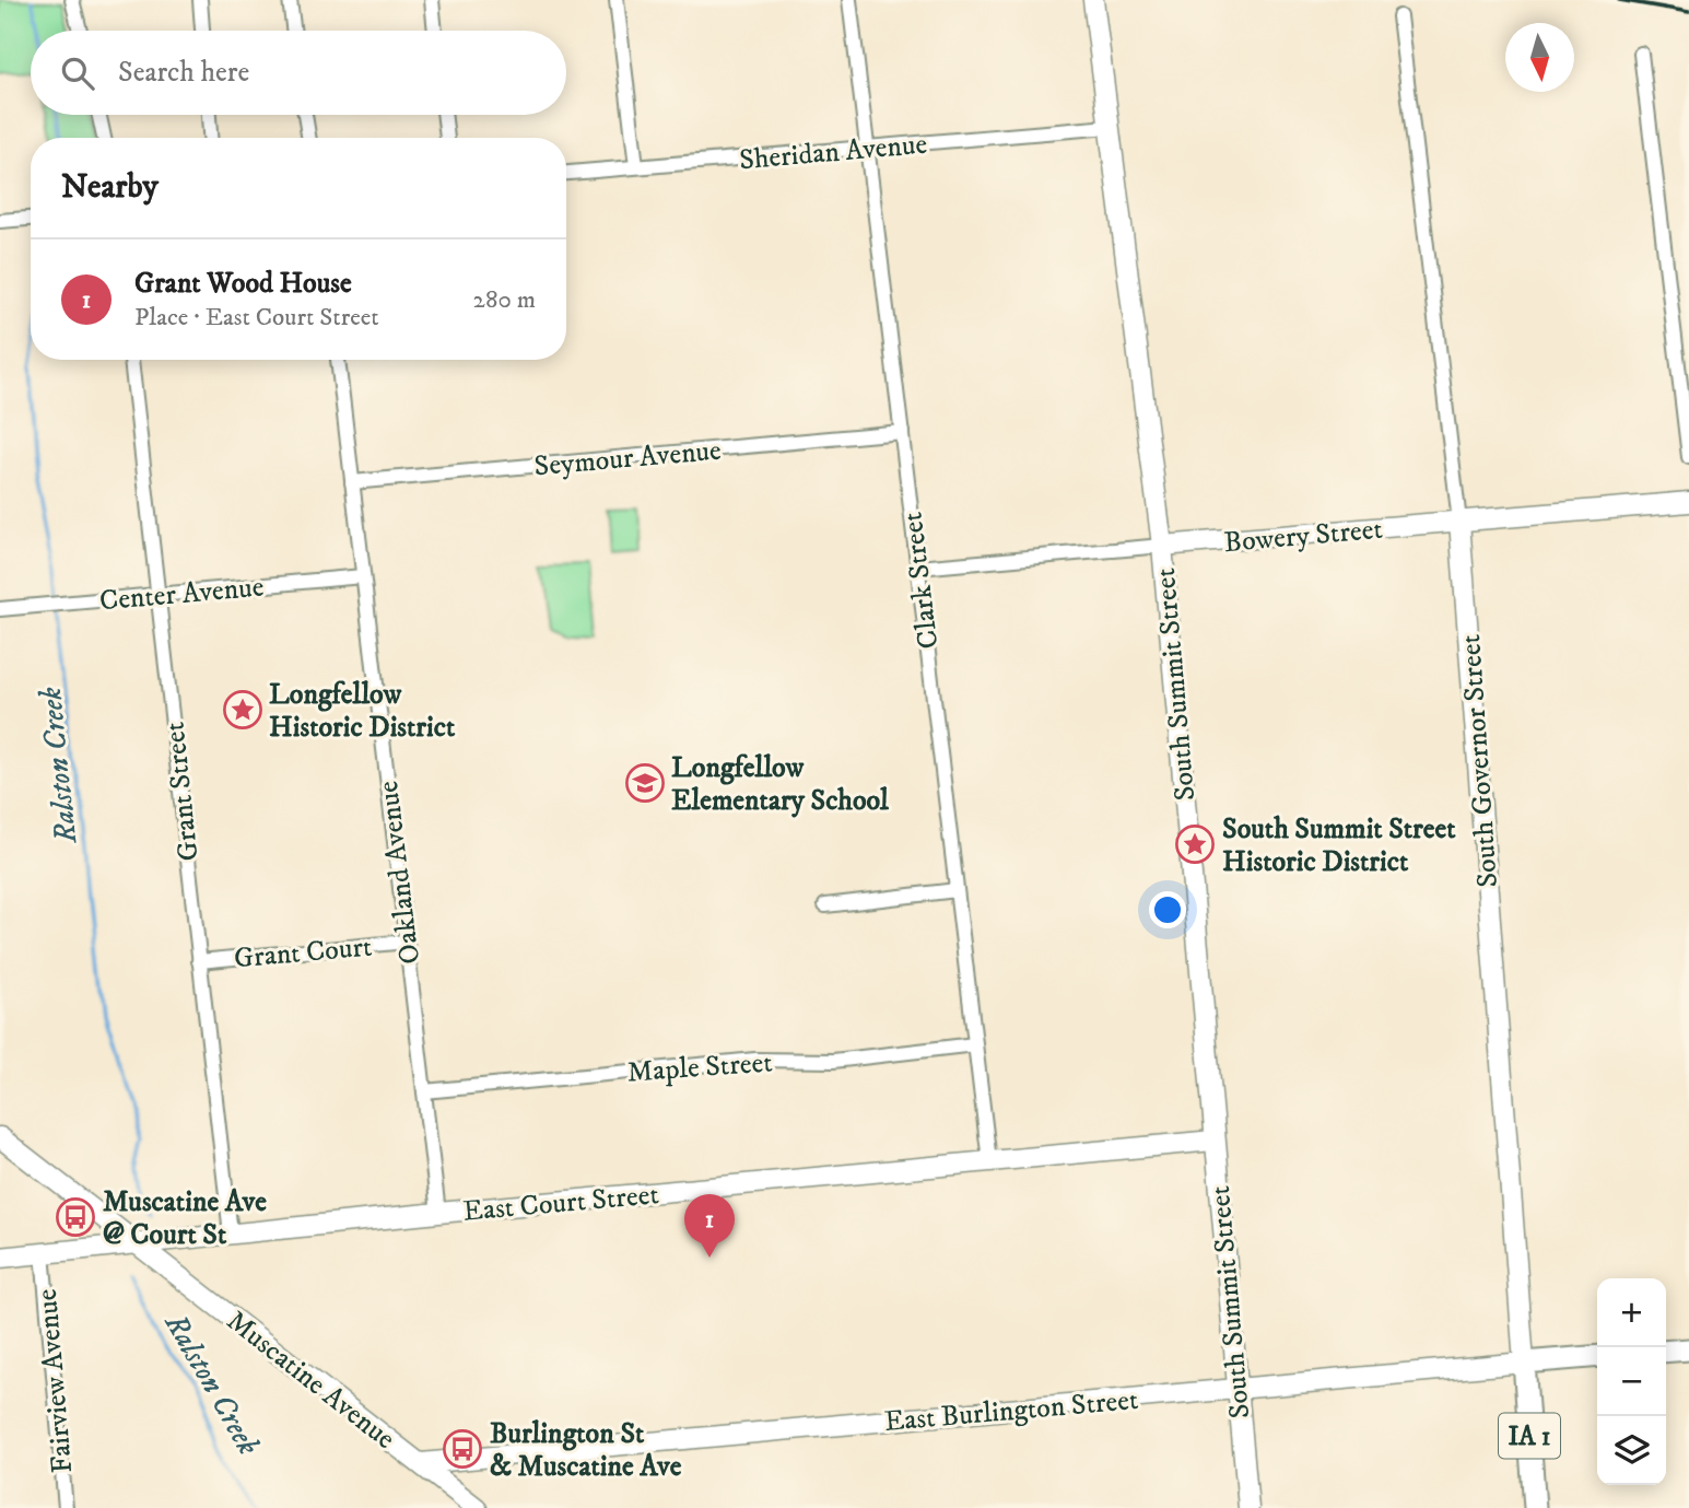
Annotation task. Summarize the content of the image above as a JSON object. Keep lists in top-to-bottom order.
{
  "streets": {
    "main road": ["South Governor Street", "East Burlington Street", "IA 1"],
    "street": [
      "Sheridan Avenue",
      "Seymour Avenue",
      "Bowery Street",
      "Clark Street",
      "Center Avenue",
      "South Summit Street",
      "Grant Street",
      "Oakland Avenue",
      "Grant Court",
      "Maple Street",
      "East Court Street",
      "Muscatine Avenue",
      "Fairview Avenue"
    ]
  },
  "crossings": [
    ["Sheridan Avenue", "Clark Street"],
    ["Sheridan Avenue", "South Summit Street"],
    ["Seymour Avenue", "Clark Street"],
    ["Seymour Avenue", "Oakland Avenue"],
    ["Bowery Street", "Clark Street"],
    ["Bowery Street", "South Summit Street"],
    ["Bowery Street", "South Governor Street"],
    ["Clark Street", "Maple Street"],
    ["Clark Street", "East Court Street"],
    ["Center Avenue", "Grant Street"],
    ["Center Avenue", "Oakland Avenue"],
    ["South Summit Street", "East Court Street"],
    ["South Summit Street", "East Burlington Street"],
    ["South Governor Street", "East Burlington Street"],
    ["Grant Street", "Grant Court"],
    ["Grant Street", "East Court Street"],
    ["Oakland Avenue", "Grant Court"],
    ["Oakland Avenue", "Maple Street"],
    ["Oakland Avenue", "East Court Street"],
    ["East Court Street", "Muscatine Avenue"],
    ["East Court Street", "Fairview Avenue"],
    ["Muscatine Avenue", "East Burlington Street"]
  ],
  "water": ["Ralston Creek"],
  "places": {
    "place": ["Longfellow Historic District", "South Summit Street Historic District"],
    "school or university": ["Longfellow Elementary School"],
    "bus stop": ["Muscatine Ave @ Court St", "Burlington St & Muscatine Ave"]
  },
  "north": "bottom",
  "page": {
    "search": "Search here",
    "heading": "Nearby",
    "list": [
      {
        "mark": "1",
        "name": "Grant Wood House",
        "note": "Place · East Court Street",
        "value": "280 m"
      }
    ],
    "pins": "1",
    "map_buttons": ["+", "−"]
  }
}
